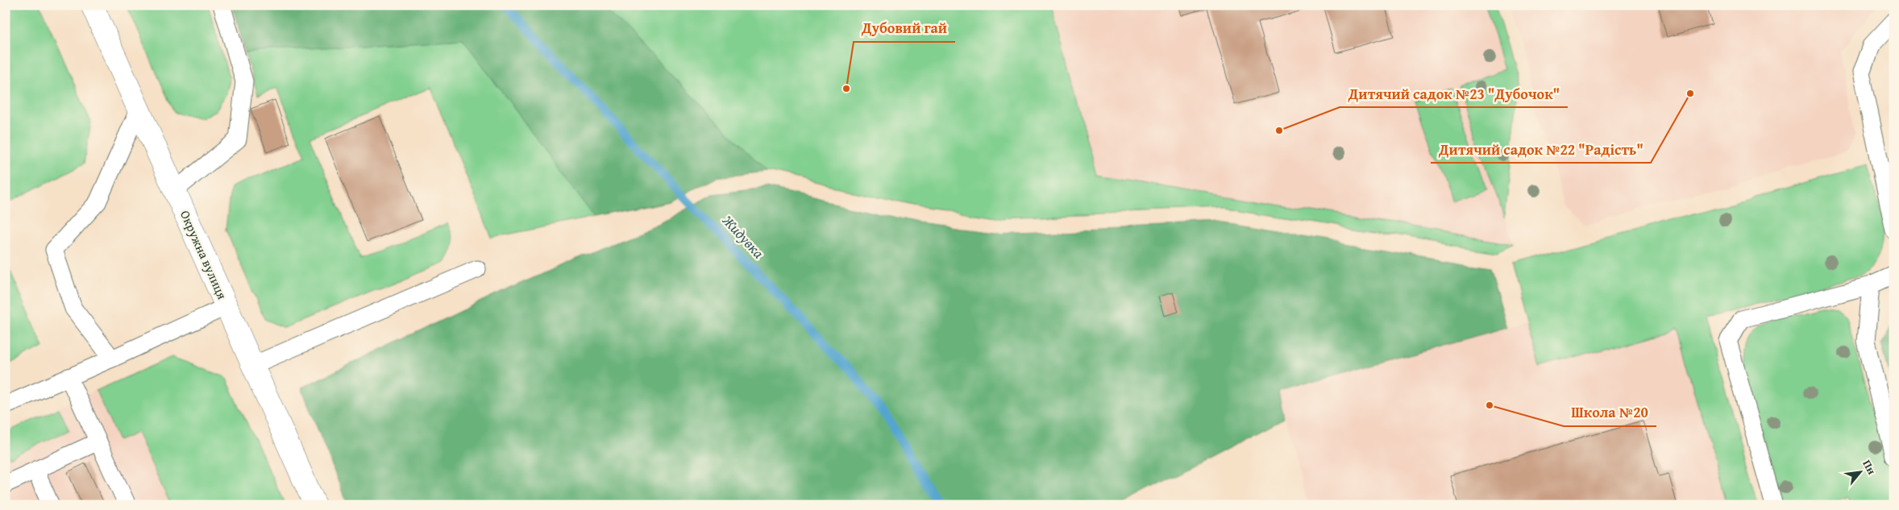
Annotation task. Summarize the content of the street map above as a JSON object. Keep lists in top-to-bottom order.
{
  "streets": {
    "main road": ["Окружна вулиця"]
  },
  "water": ["Жидувка"],
  "places": [
    "Дубовий гай",
    "Дитячий садок №22 \"Радість\"",
    "Дитячий садок №23 \"Дубочок\"",
    "Школа №20"
  ],
  "north": "top right"
}
